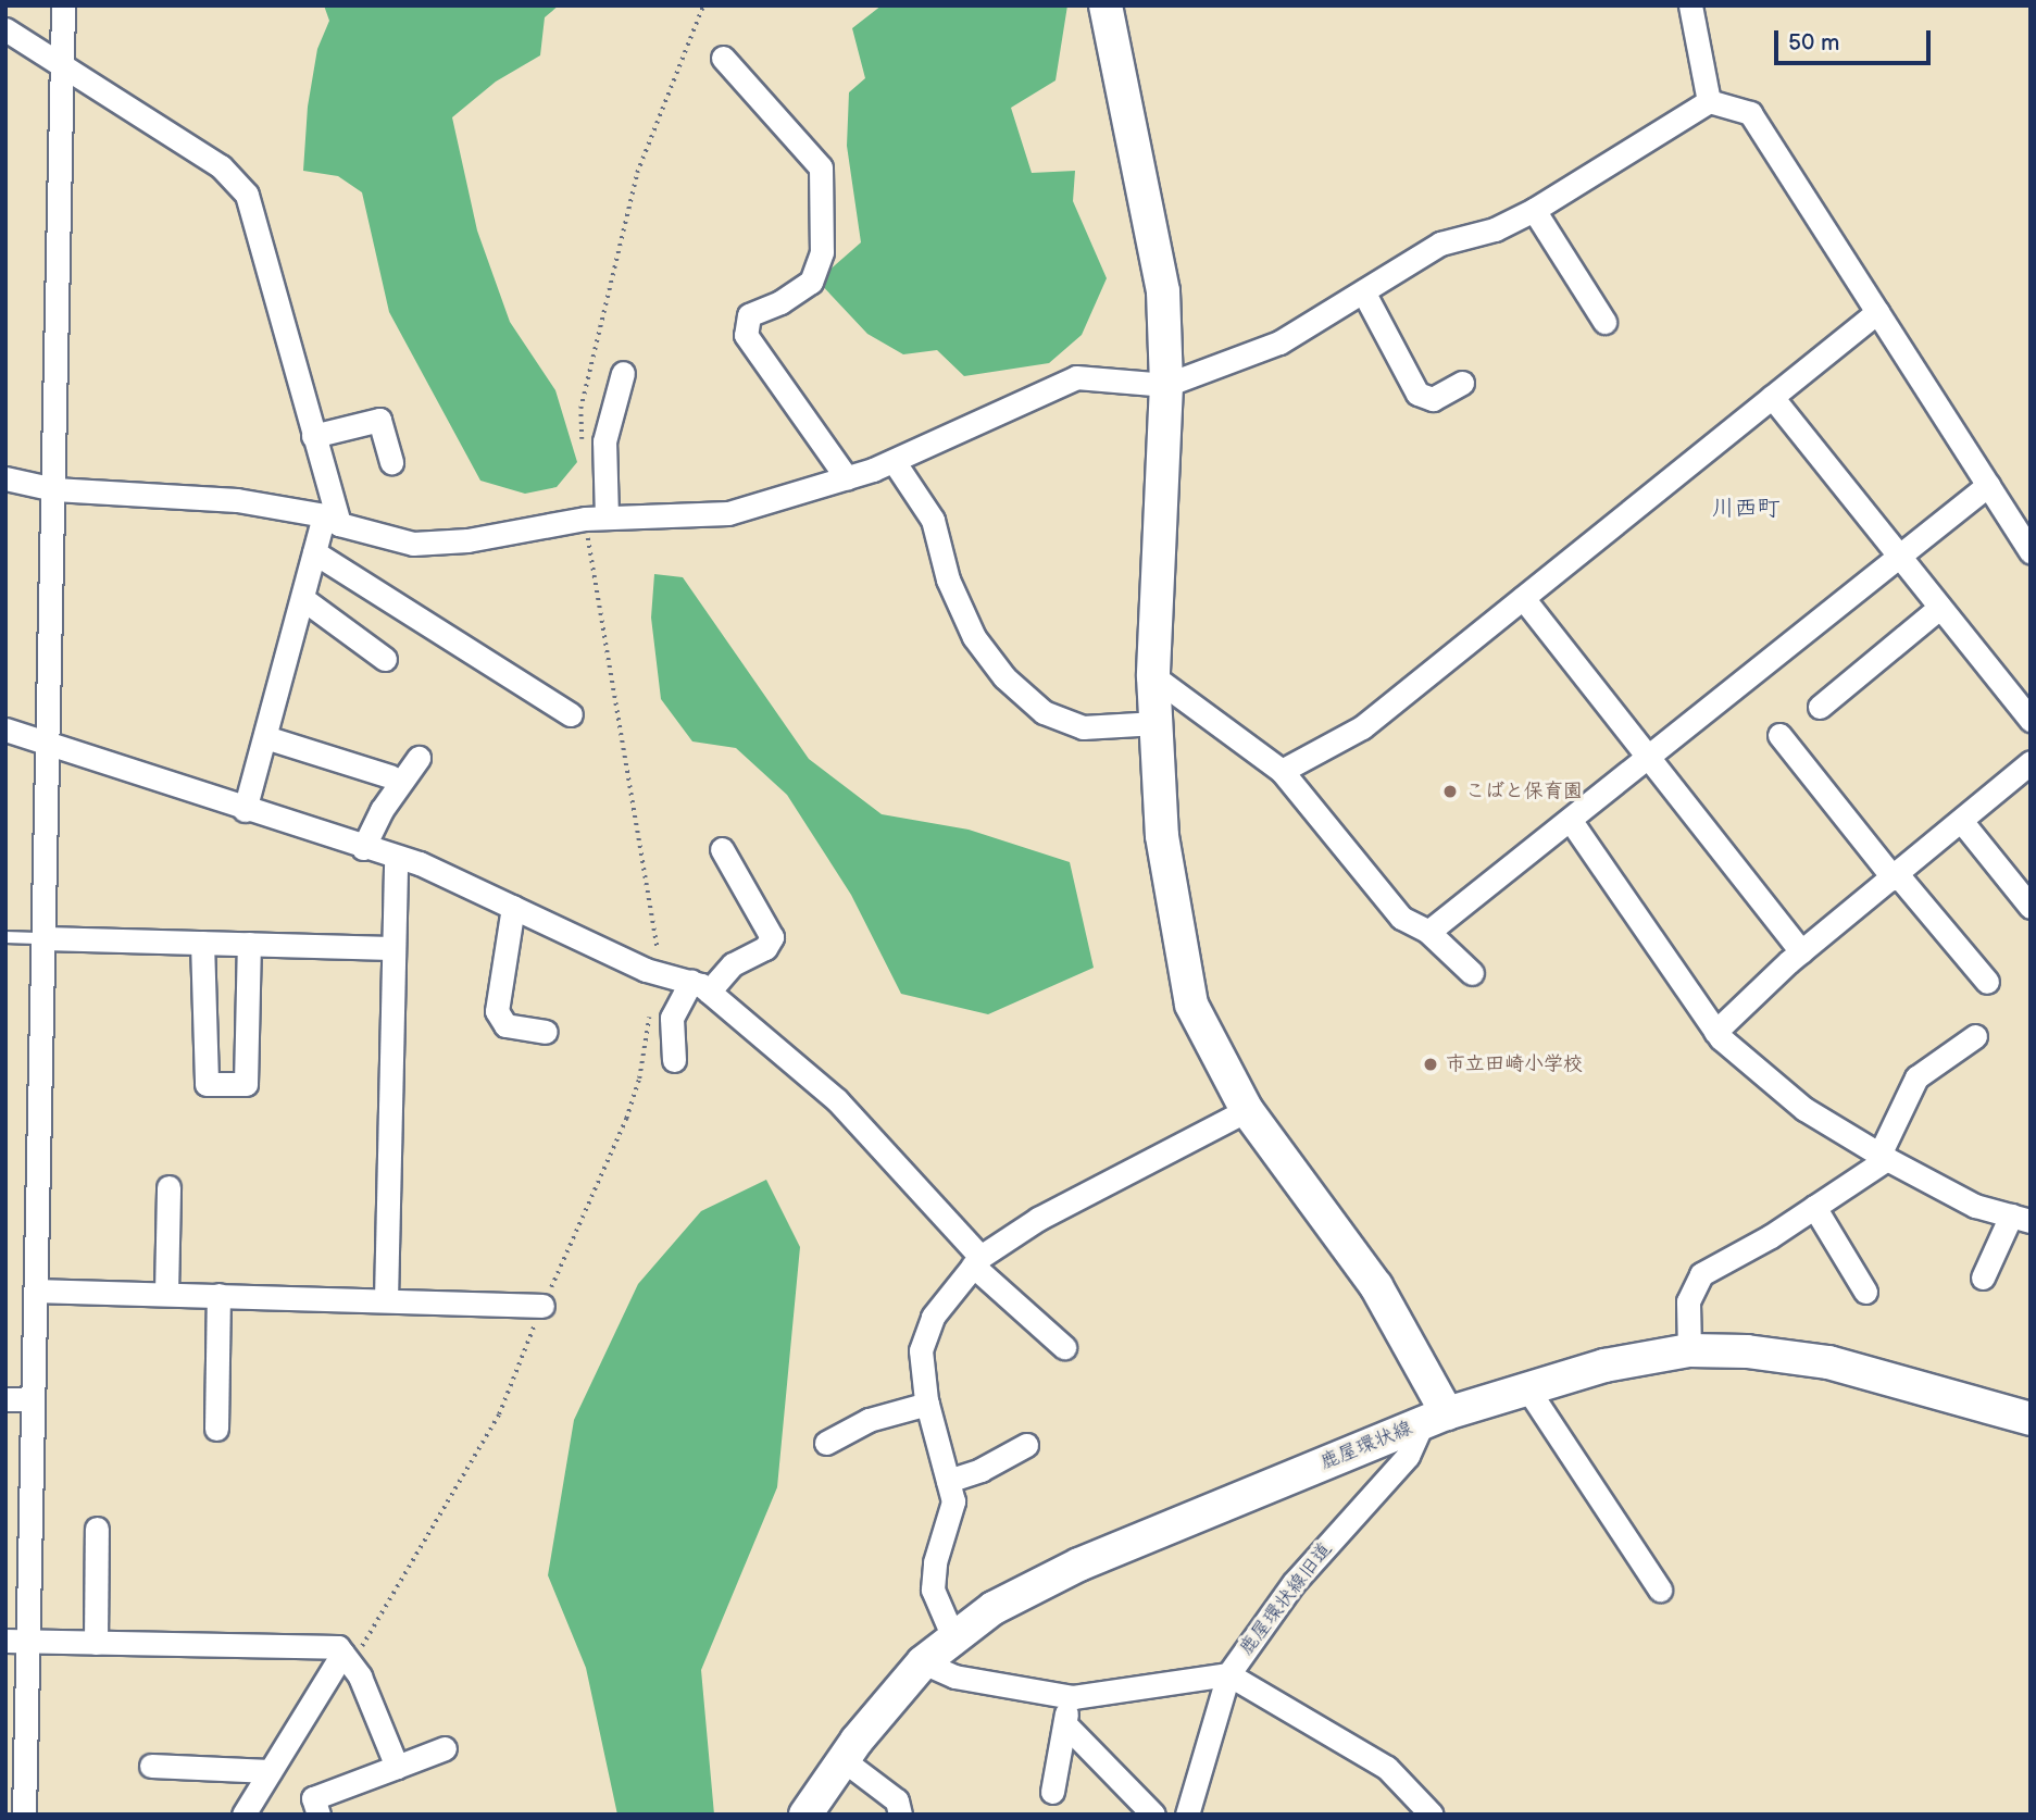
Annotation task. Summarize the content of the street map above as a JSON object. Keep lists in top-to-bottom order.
{
  "streets": {
    "street": ["鹿屋環状線", "鹿屋環状線旧道"]
  },
  "crossings": [
    ["鹿屋環状線", "鹿屋環状線旧道"]
  ],
  "districts": ["川西町"],
  "places": ["こばと保育園", "市立田崎小学校"],
  "scale_bar": "50 m"
}
